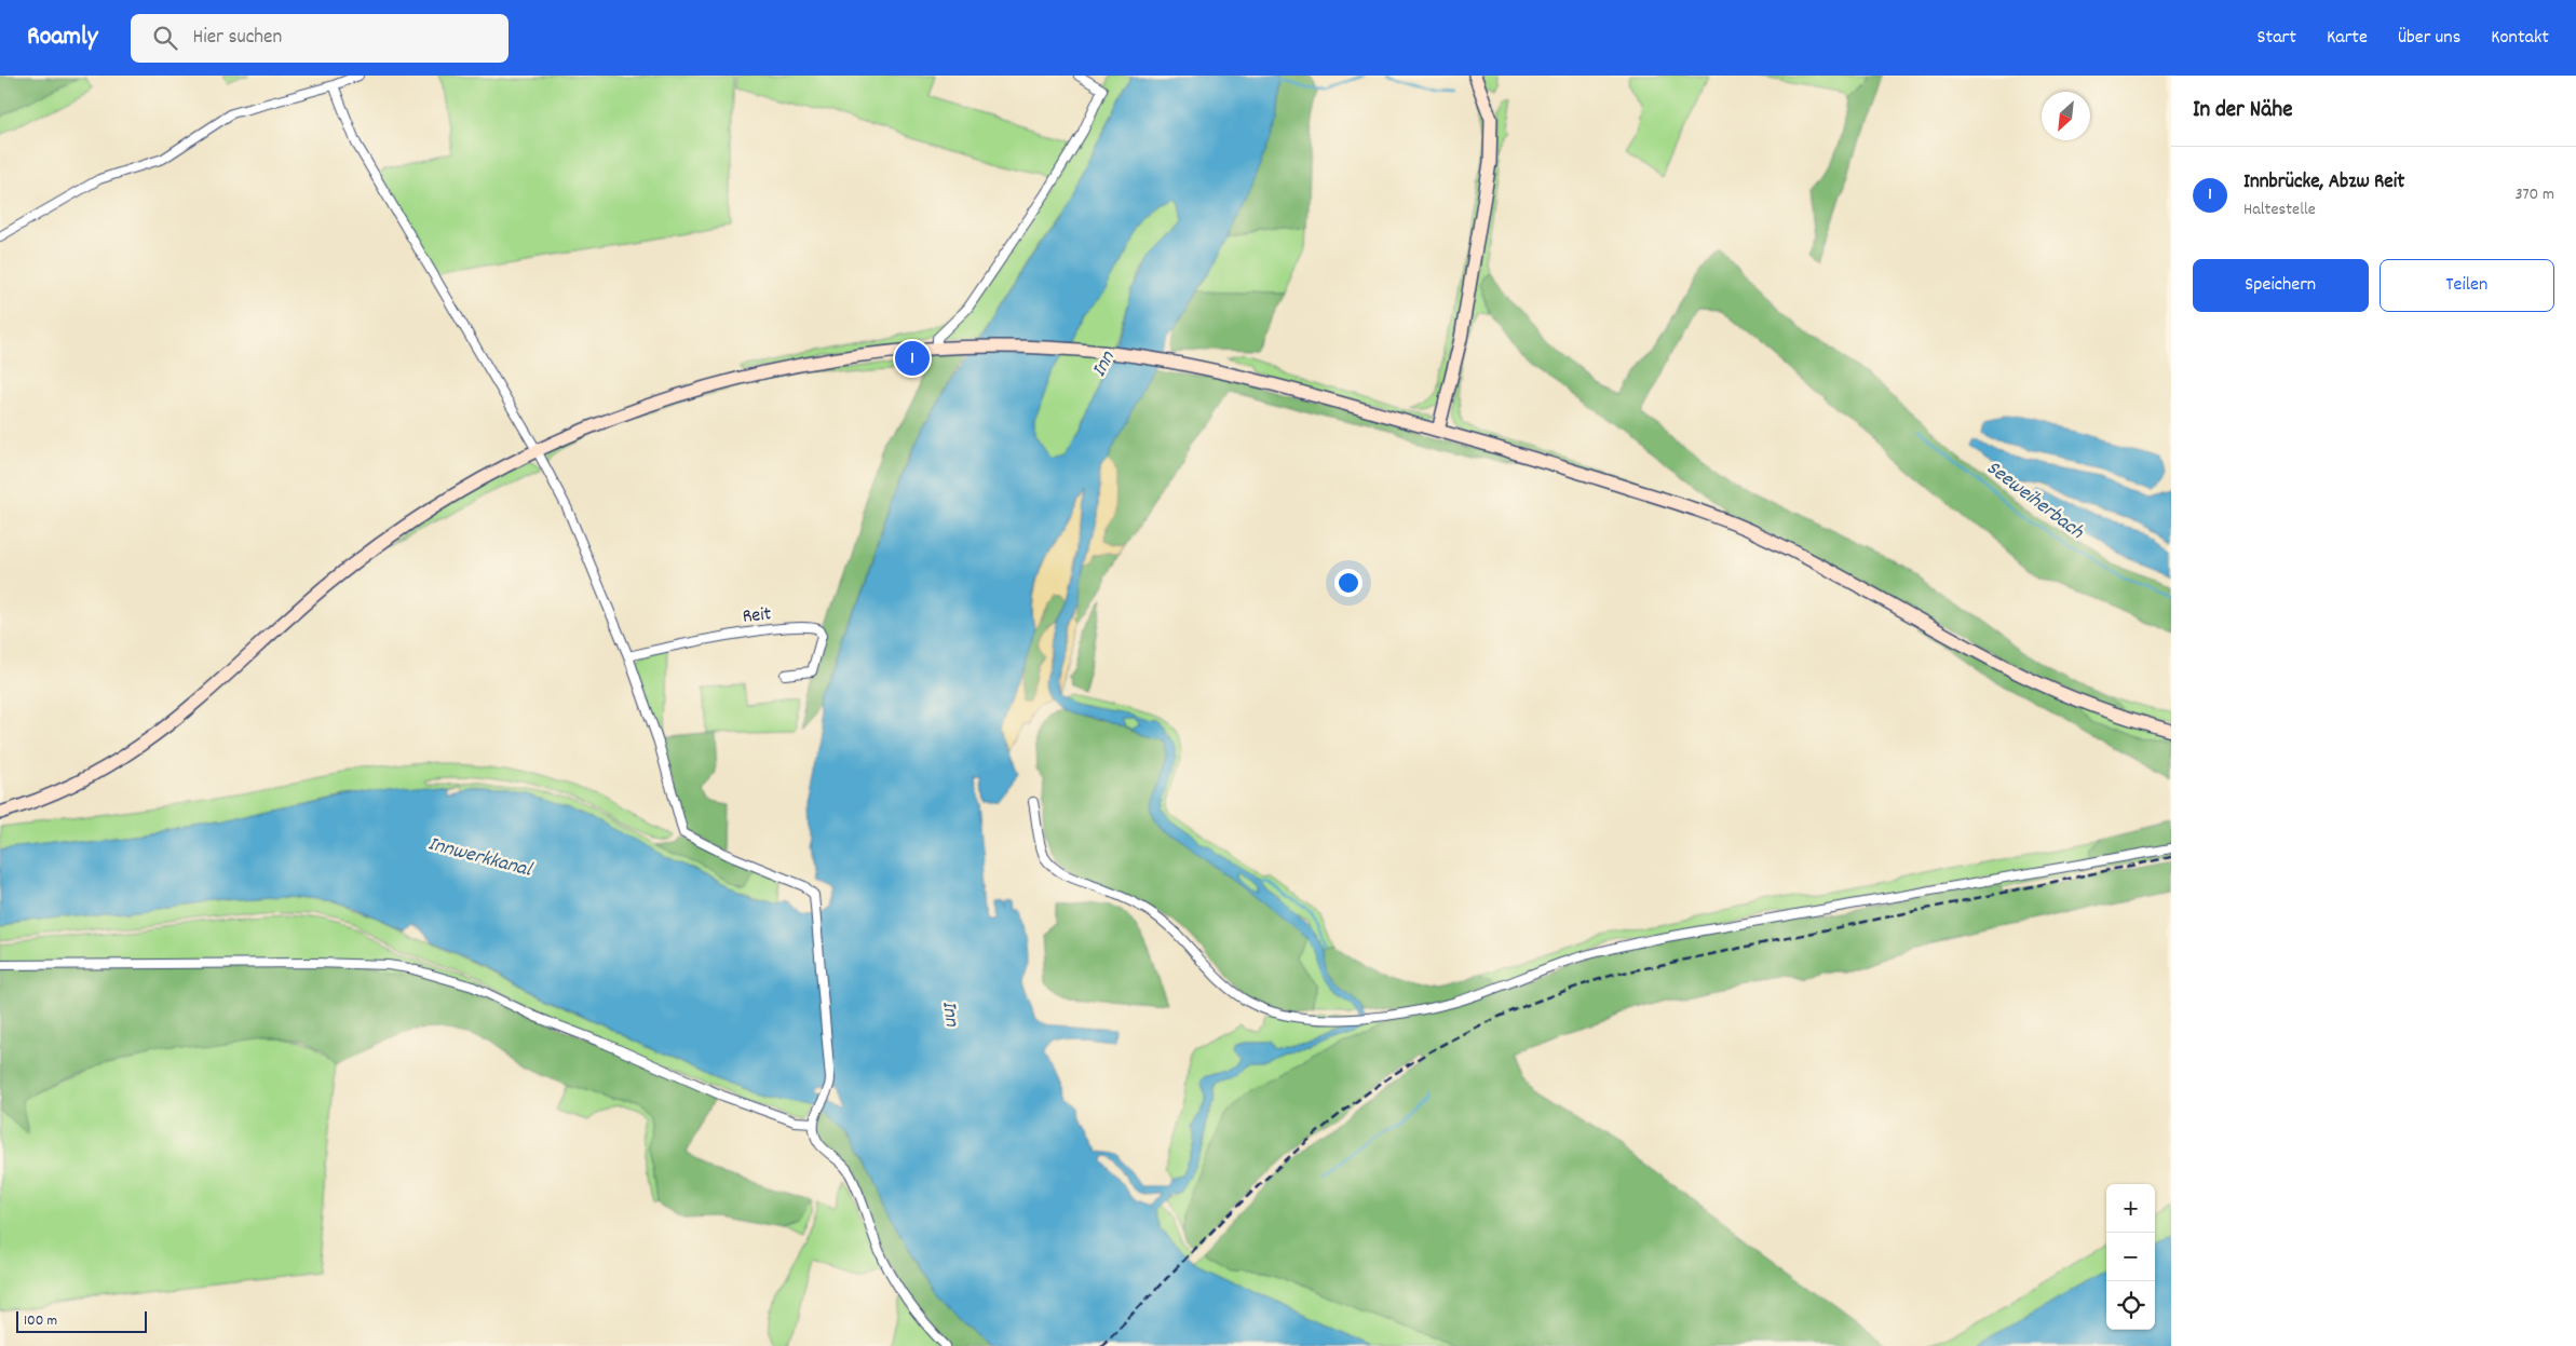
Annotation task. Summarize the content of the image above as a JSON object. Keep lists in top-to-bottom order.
{
  "streets": {
    "street": ["Reit"]
  },
  "water": ["Inn", "Seeweiherbach", "Innwerkkanal"],
  "scale_bar": "100 m",
  "north": "bottom left",
  "page": {
    "header": "Roamly",
    "search": "Hier suchen",
    "nav": [
      "Start",
      "Karte",
      "Über uns",
      "Kontakt"
    ],
    "heading": "In der Nähe",
    "list": [
      {
        "mark": "1",
        "name": "Innbrücke, Abzw Reit",
        "note": "Haltestelle",
        "value": "370 m"
      }
    ],
    "buttons": ["Speichern", "Teilen"],
    "pins": "1",
    "map_buttons": ["+", "−"],
    "scale": "100 m"
  }
}
